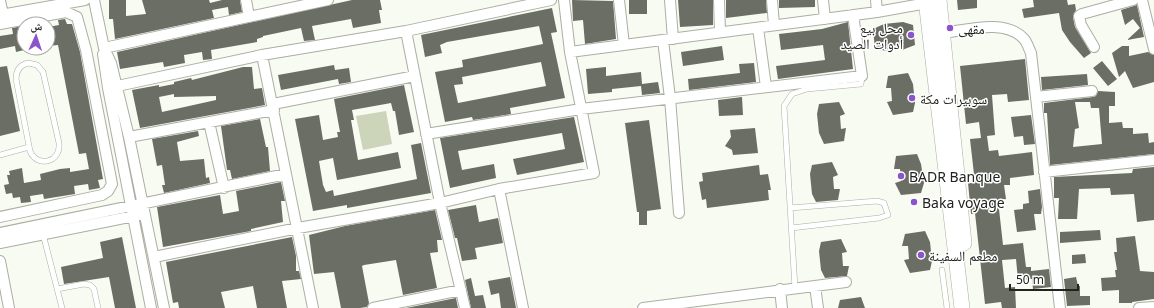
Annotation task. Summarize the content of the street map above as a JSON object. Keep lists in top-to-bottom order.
{
  "places": [
    "مقهى",
    "محل بيع أدوات الصيد",
    "سوبيرات مكة",
    "BADR Banque",
    "Baka voyage",
    "مطعم السفينة"
  ],
  "scale_bar": "50 m",
  "north": "top"
}
